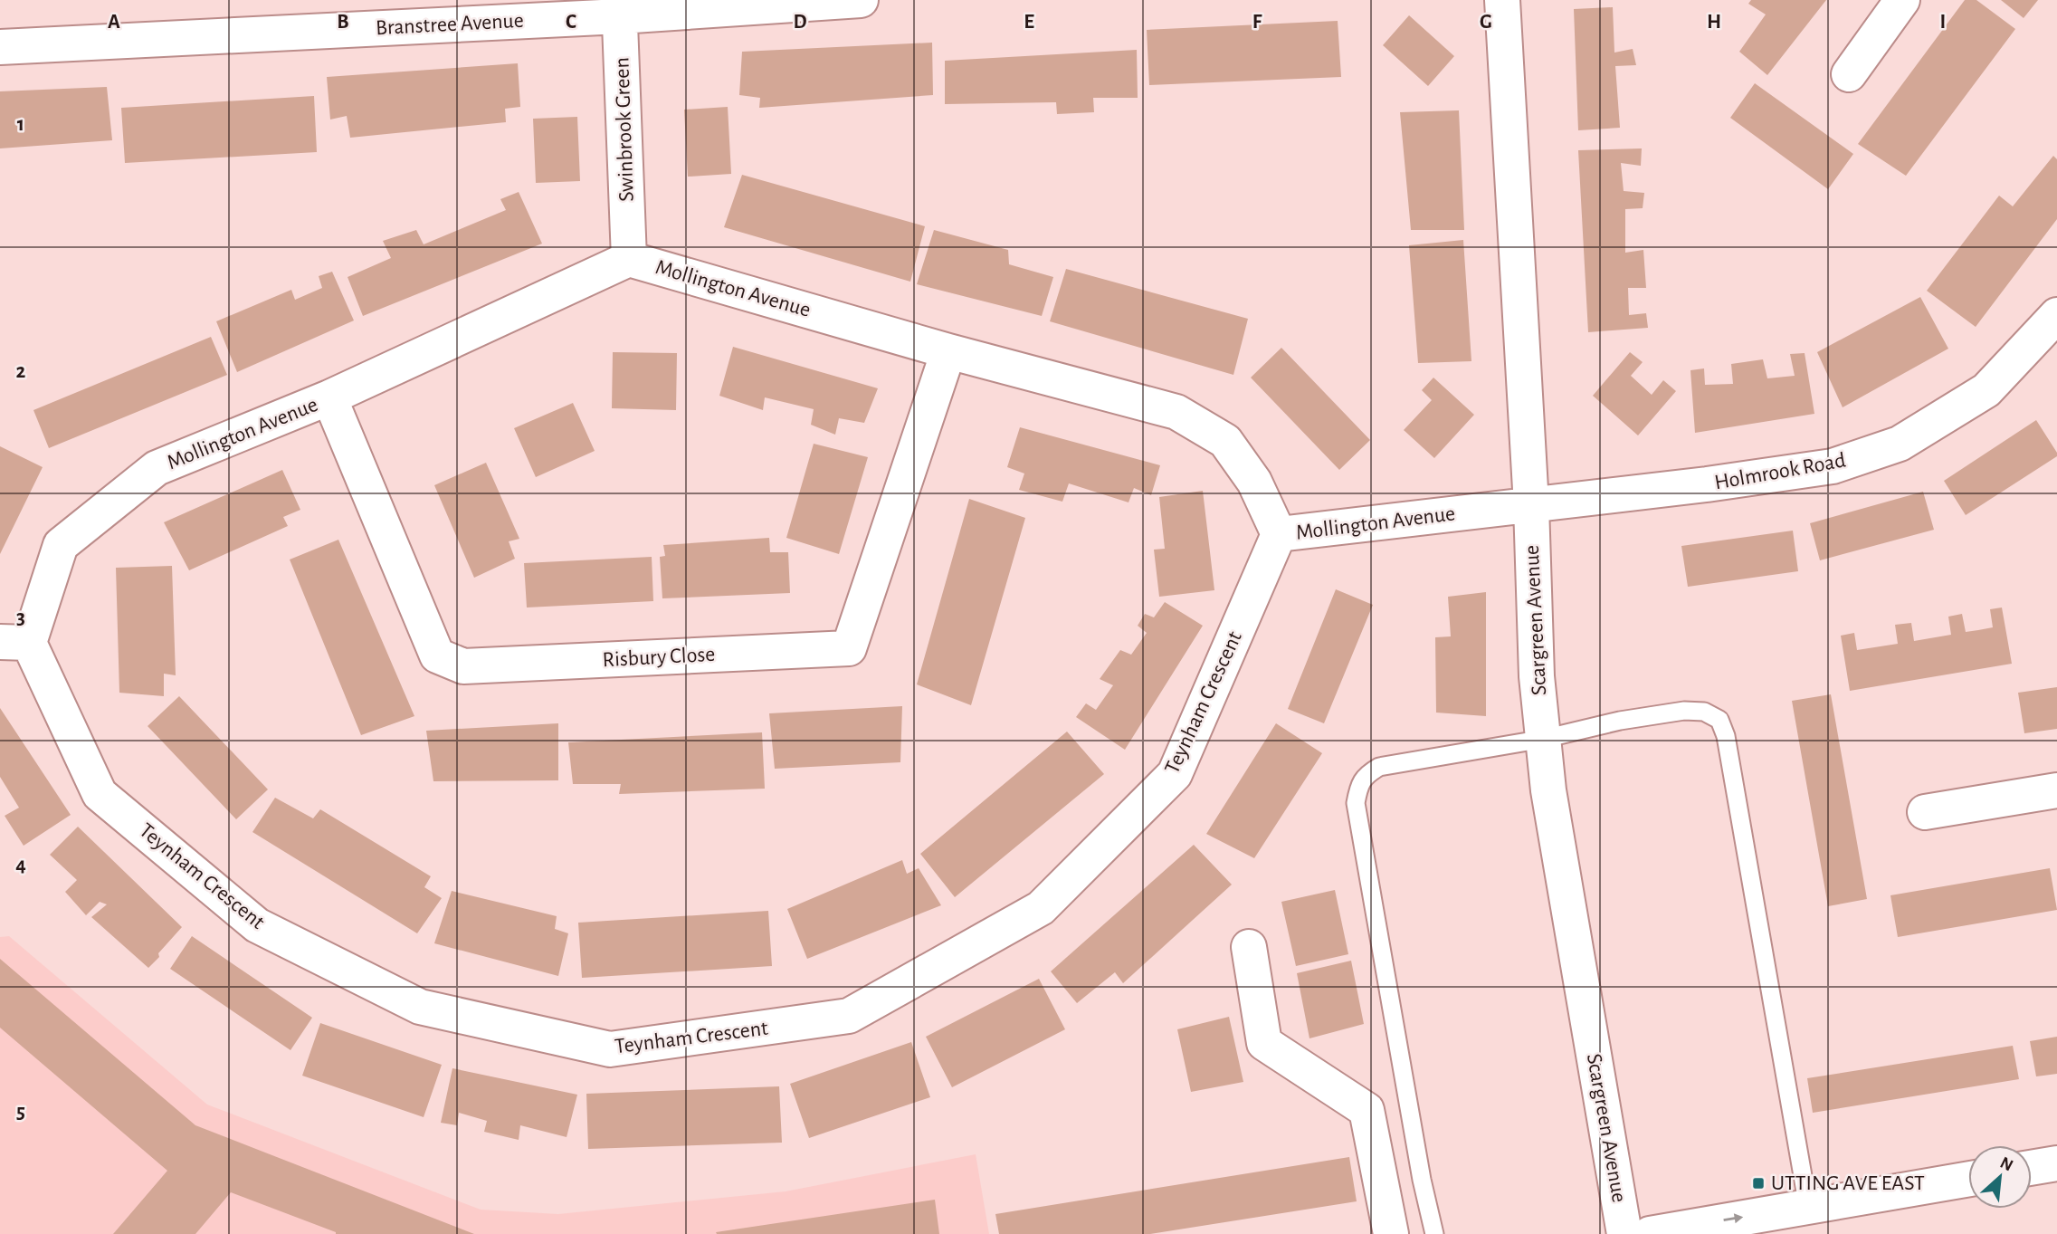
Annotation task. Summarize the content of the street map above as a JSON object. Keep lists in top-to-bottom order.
{
  "streets": {
    "street": [
      "Branstree Avenue",
      "Swinbrook Green",
      "Mollington Avenue",
      "Holmrook Road",
      "Scargreen Avenue",
      "Risbury Close",
      "Teynham Crescent"
    ]
  },
  "crossings": [
    ["Branstree Avenue", "Swinbrook Green"],
    ["Swinbrook Green", "Mollington Avenue"],
    ["Mollington Avenue", "Holmrook Road"],
    ["Mollington Avenue", "Scargreen Avenue"],
    ["Mollington Avenue", "Risbury Close"],
    ["Mollington Avenue", "Teynham Crescent"],
    ["Holmrook Road", "Scargreen Avenue"]
  ],
  "places": {
    "transit": ["UTTING AVE EAST"]
  },
  "north": "top right",
  "grid": {
    "columns": [
      "A",
      "B",
      "C",
      "D",
      "E",
      "F",
      "G",
      "H",
      "I"
    ],
    "rows": [
      "1",
      "2",
      "3",
      "4",
      "5"
    ]
  }
}
